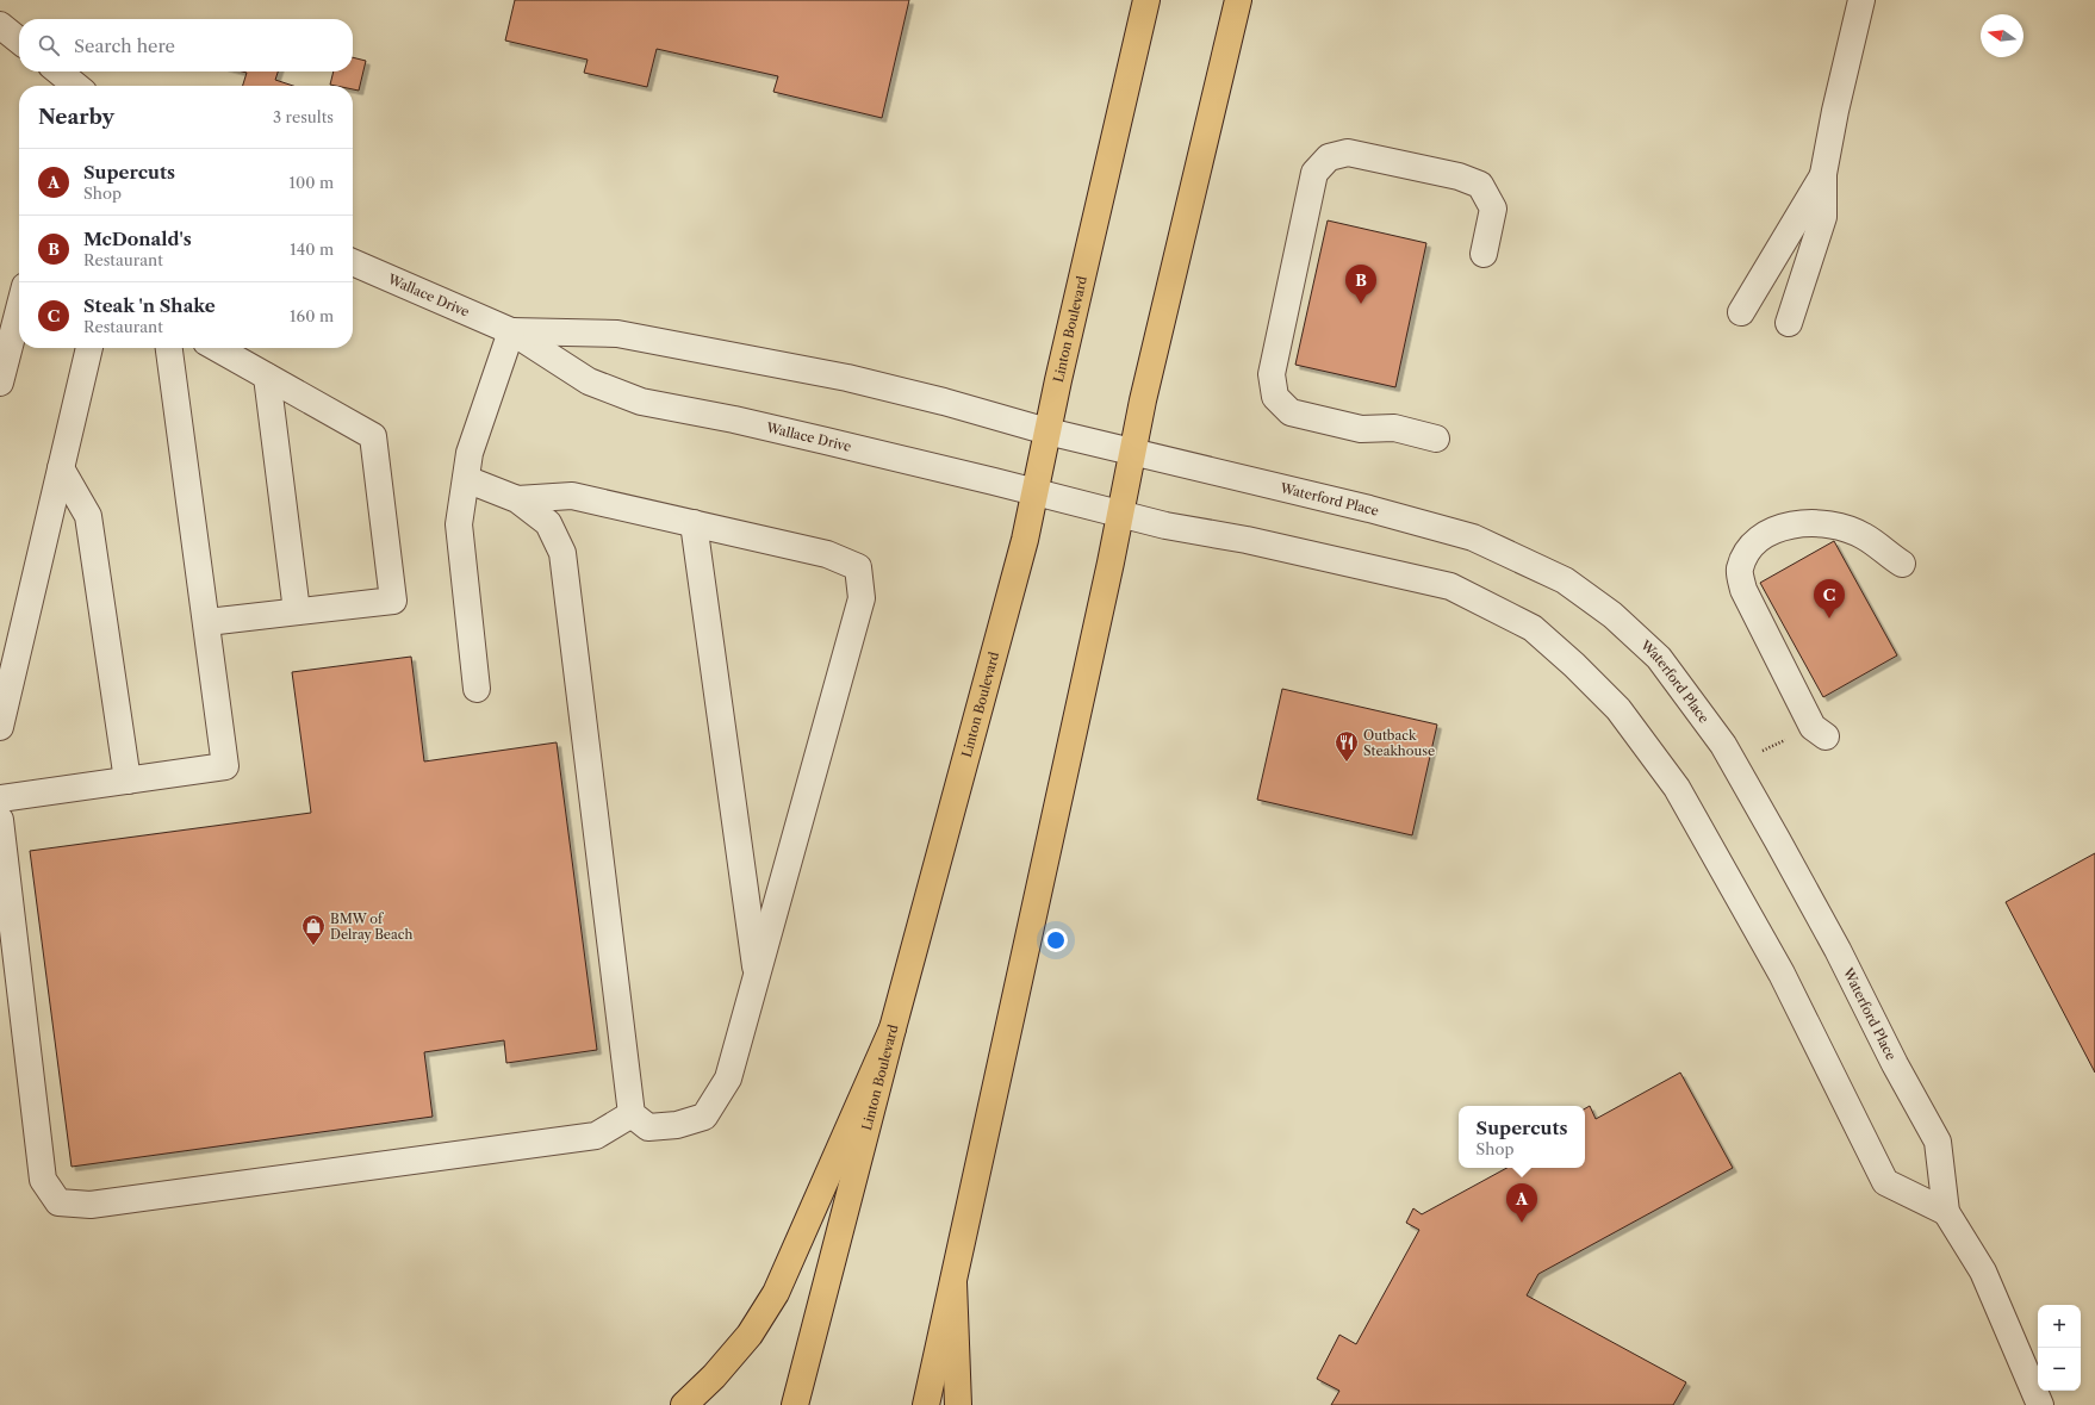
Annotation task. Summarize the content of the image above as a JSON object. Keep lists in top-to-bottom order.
{
  "streets": {
    "main road": ["Linton Boulevard"],
    "street": ["Wallace Drive", "Waterford Place"]
  },
  "crossings": [
    ["Wallace Drive", "Linton Boulevard"],
    ["Wallace Drive", "Waterford Place"]
  ],
  "places": {
    "restaurant": ["Outback Steakhouse"],
    "shop": ["BMW of Delray Beach"]
  },
  "north": "left",
  "page": {
    "search": "Search here",
    "heading": ["Nearby", "3 results"],
    "list": [
      {
        "mark": "A",
        "name": "Supercuts",
        "note": "Shop",
        "value": "100 m"
      },
      {
        "mark": "B",
        "name": "McDonald's",
        "note": "Restaurant",
        "value": "140 m"
      },
      {
        "mark": "C",
        "name": "Steak 'n Shake",
        "note": "Restaurant",
        "value": "160 m"
      }
    ],
    "pins": ["B", "C", "A"],
    "popup": ["Supercuts", "Shop"],
    "map_buttons": ["+", "−"]
  }
}
